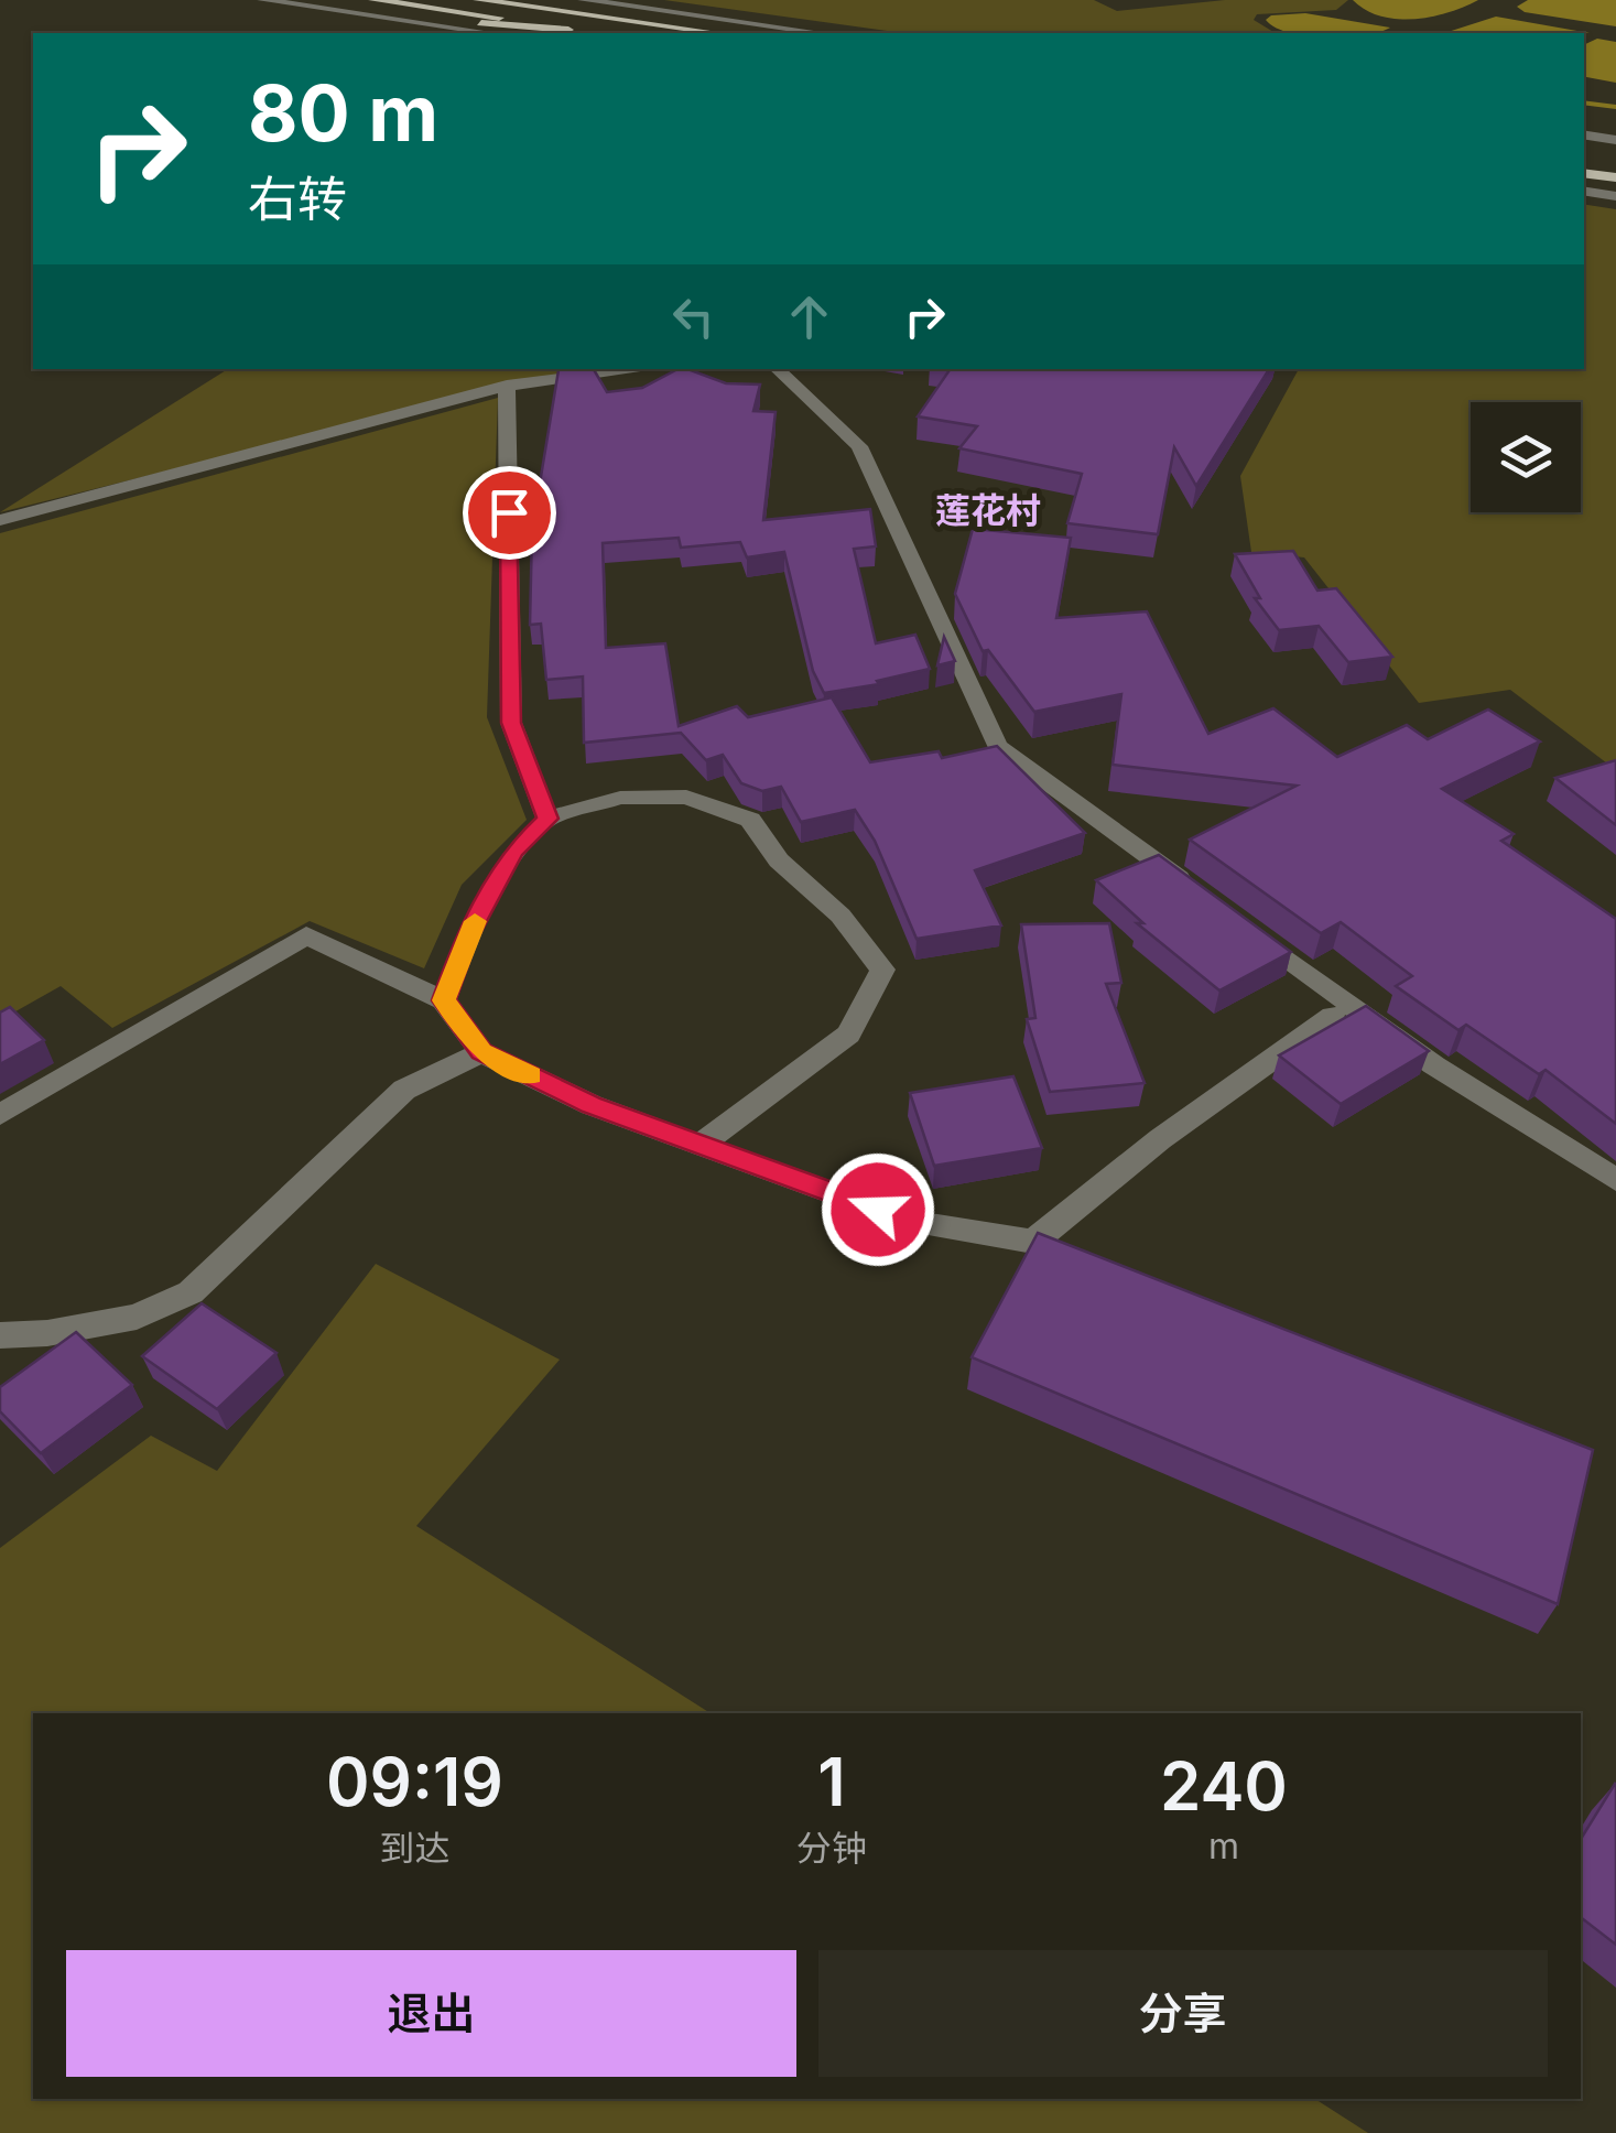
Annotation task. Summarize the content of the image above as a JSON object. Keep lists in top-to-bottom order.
{
  "districts": ["莲花村"],
  "page": {
    "turn": ["80 m", "右转"],
    "eta": [
      "09:19",
      "到达",
      "1",
      "分钟",
      "240",
      "m"
    ],
    "buttons": ["退出", "分享"]
  }
}
